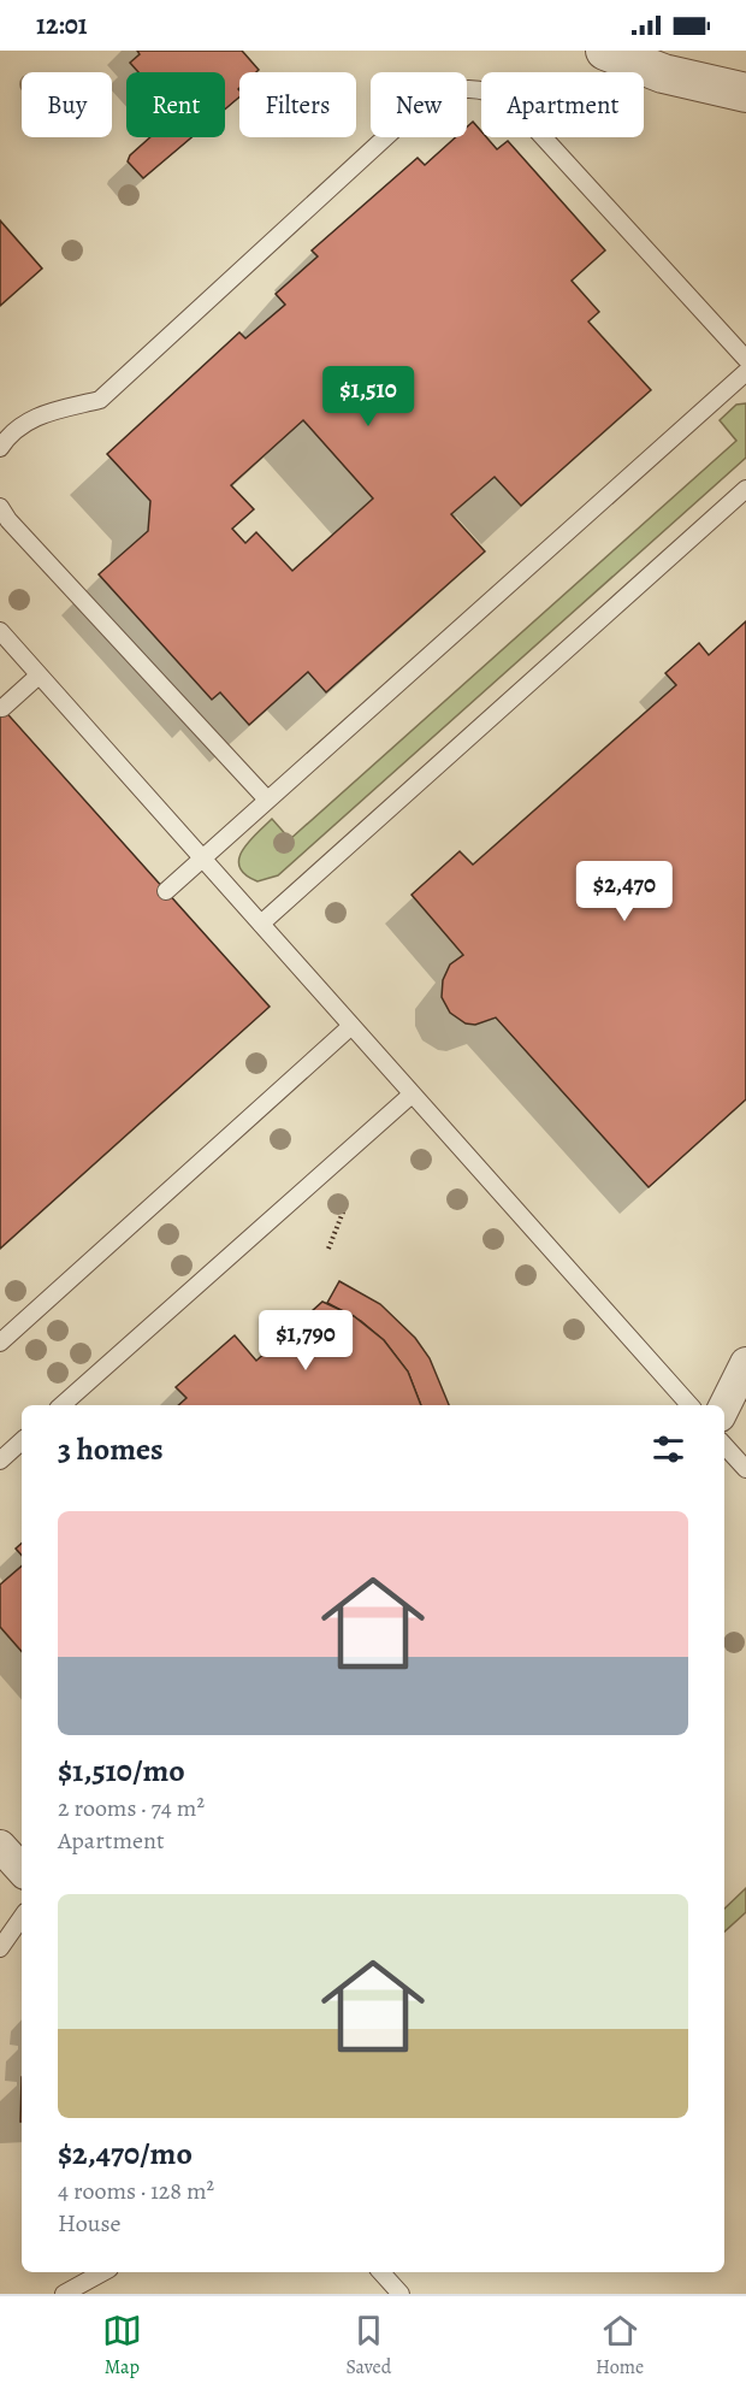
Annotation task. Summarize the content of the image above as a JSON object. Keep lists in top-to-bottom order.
{
  "page": {
    "status": "12:01",
    "chip": [
      "Buy",
      "Rent",
      "Filters",
      "New",
      "Apartment"
    ],
    "price": ["$1,510", "$2,470", "$1,790"],
    "heading": "3 homes",
    "list": [
      {
        "name": "$1,510/mo",
        "note": "2 rooms · 74 m² · Apartment"
      },
      {
        "name": "$2,470/mo",
        "note": "4 rooms · 128 m² · House"
      }
    ],
    "tabs": ["Map", "Saved", "Home"]
  }
}
